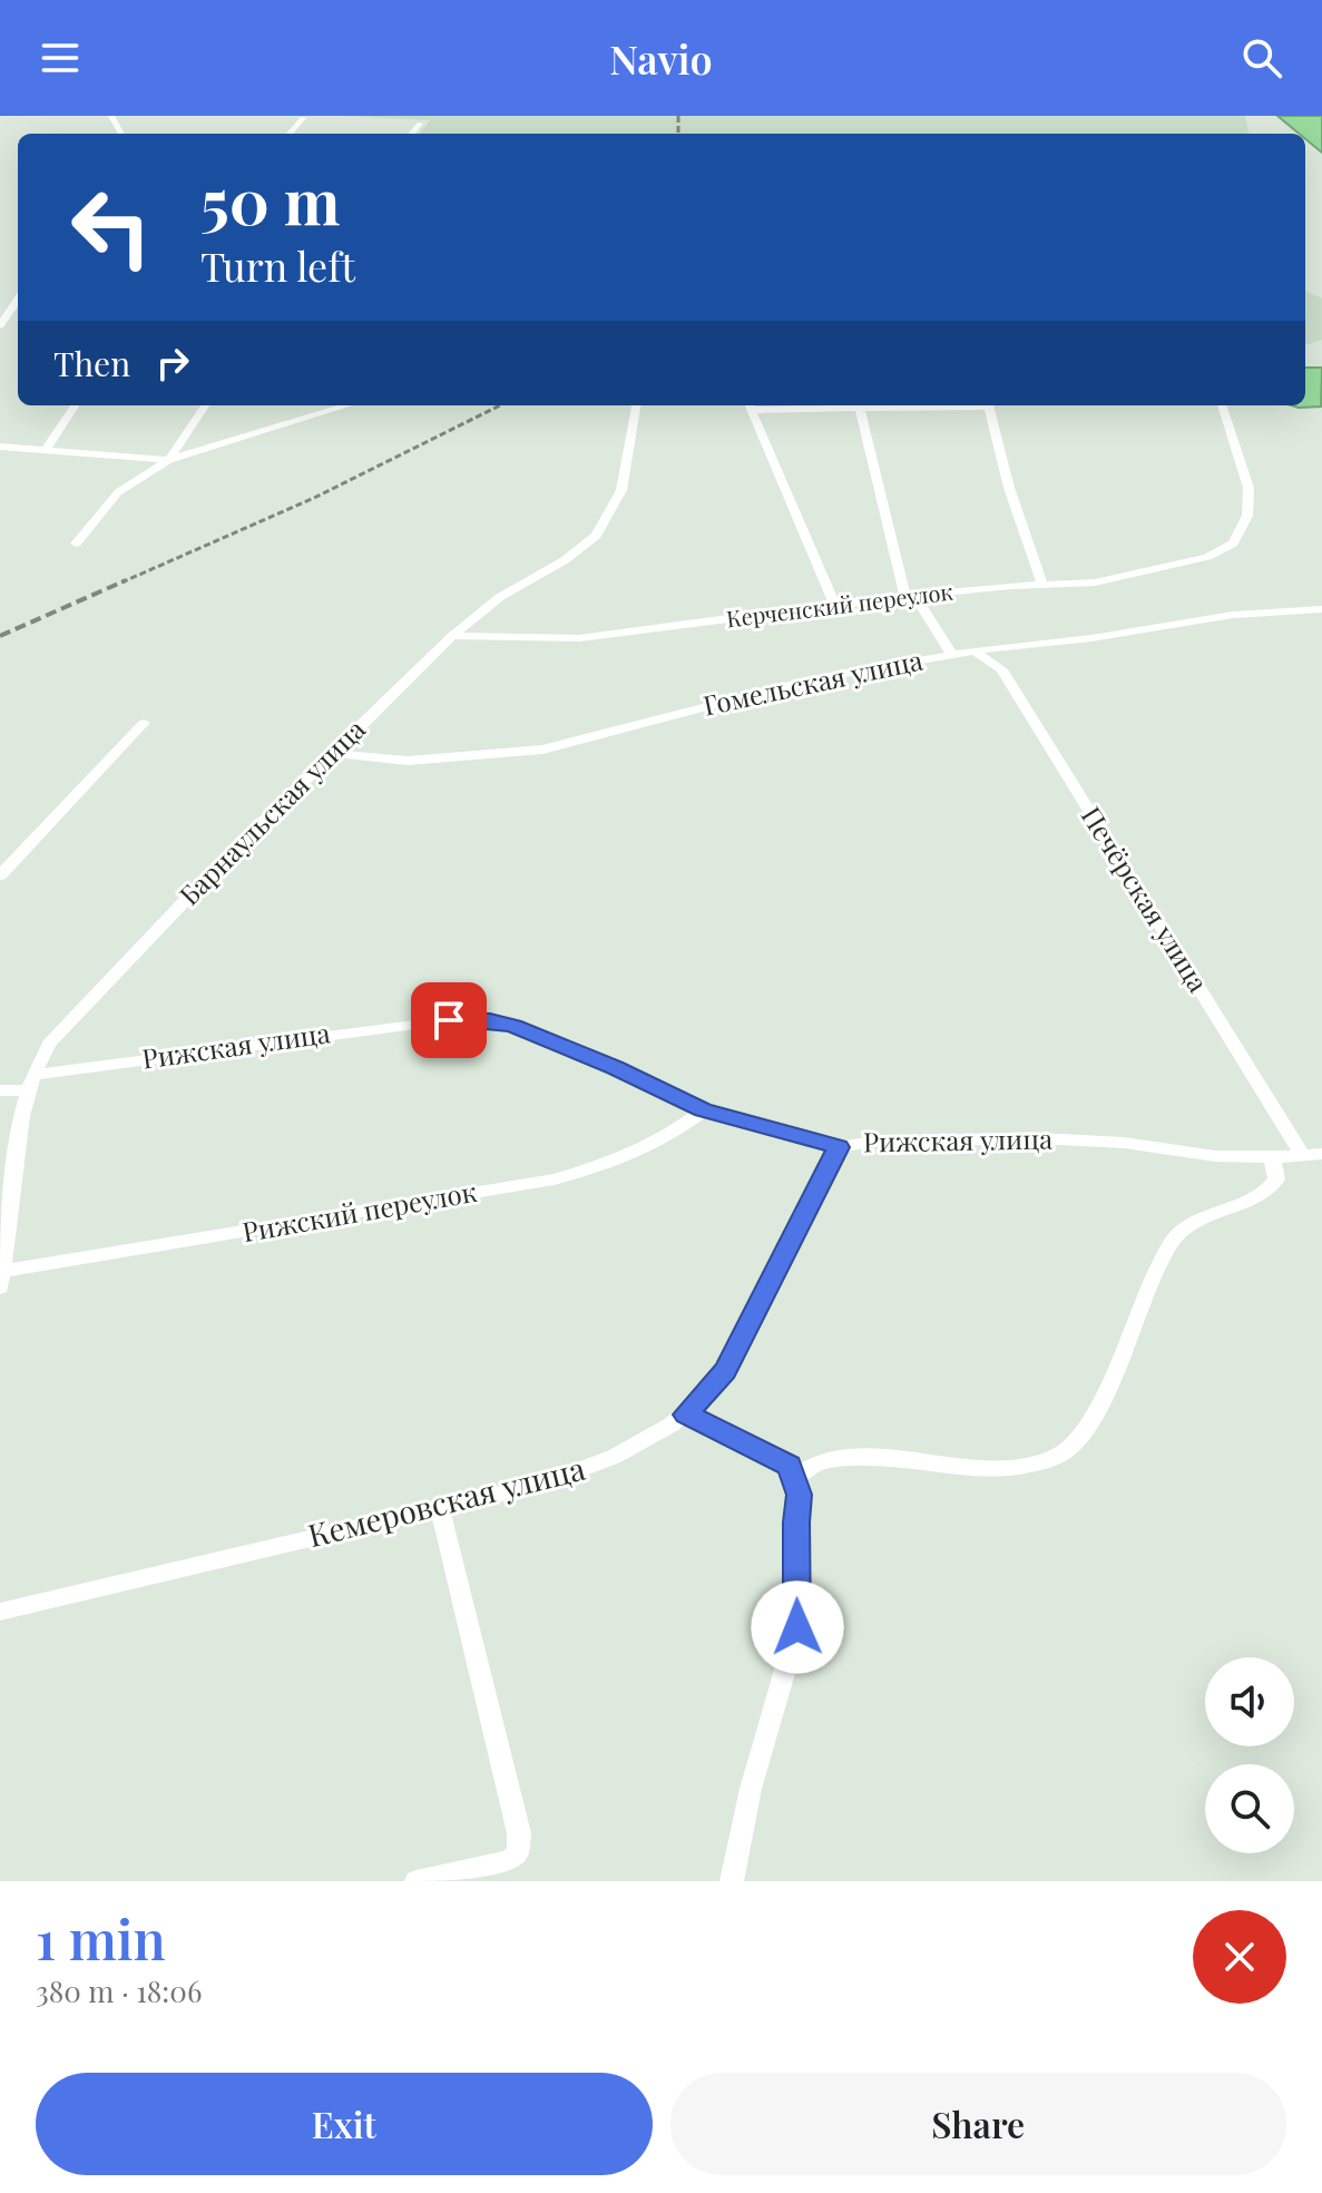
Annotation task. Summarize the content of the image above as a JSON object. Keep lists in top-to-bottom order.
{
  "streets": {
    "street": [
      "Керченский переулок",
      "Гомельская улица",
      "Барнаульская улица",
      "Печёрская улица",
      "Рижская улица",
      "Рижский переулок",
      "Кемеровская улица"
    ]
  },
  "crossings": [
    ["Керченский переулок", "Барнаульская улица"],
    ["Гомельская улица", "Барнаульская улица"],
    ["Гомельская улица", "Печёрская улица"],
    ["Барнаульская улица", "Рижская улица"],
    ["Барнаульская улица", "Рижский переулок"],
    ["Печёрская улица", "Рижская улица"],
    ["Рижская улица", "Рижский переулок"],
    ["Рижская улица", "Кемеровская улица"]
  ],
  "page": {
    "header": "Navio",
    "turn": ["50 m", "Turn left"],
    "then": "Then",
    "heading": ["1 min", "380 m · 18:06"],
    "buttons": ["Exit", "Share"]
  }
}
